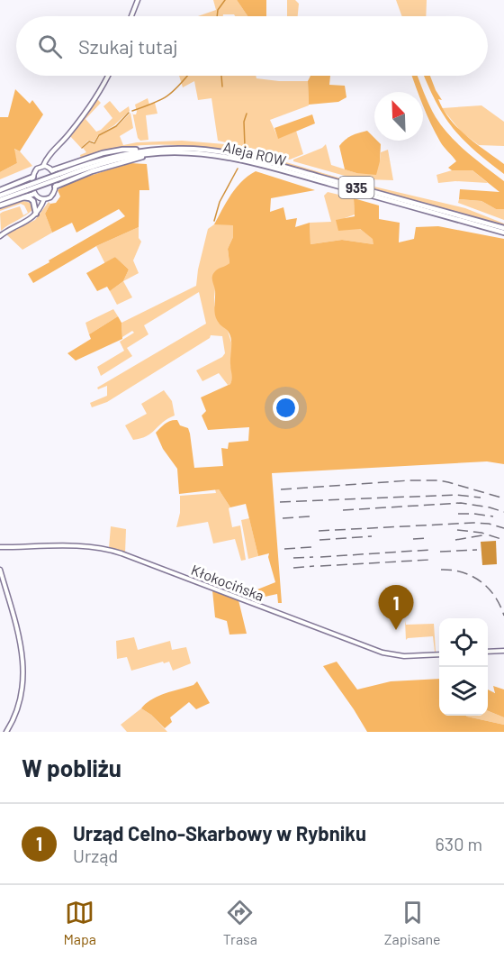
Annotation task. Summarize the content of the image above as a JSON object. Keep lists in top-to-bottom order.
{
  "streets": {
    "main road": ["Aleja ROW", "935"],
    "street": ["Kłokocińska"]
  },
  "north": "top left",
  "page": {
    "search": "Szukaj tutaj",
    "pins": "1",
    "heading": "W pobliżu",
    "list": [
      {
        "mark": "1",
        "name": "Urząd Celno-Skarbowy w Rybniku",
        "note": "Urząd",
        "value": "630 m"
      }
    ],
    "nav": ["Mapa", "Trasa", "Zapisane"]
  }
}
